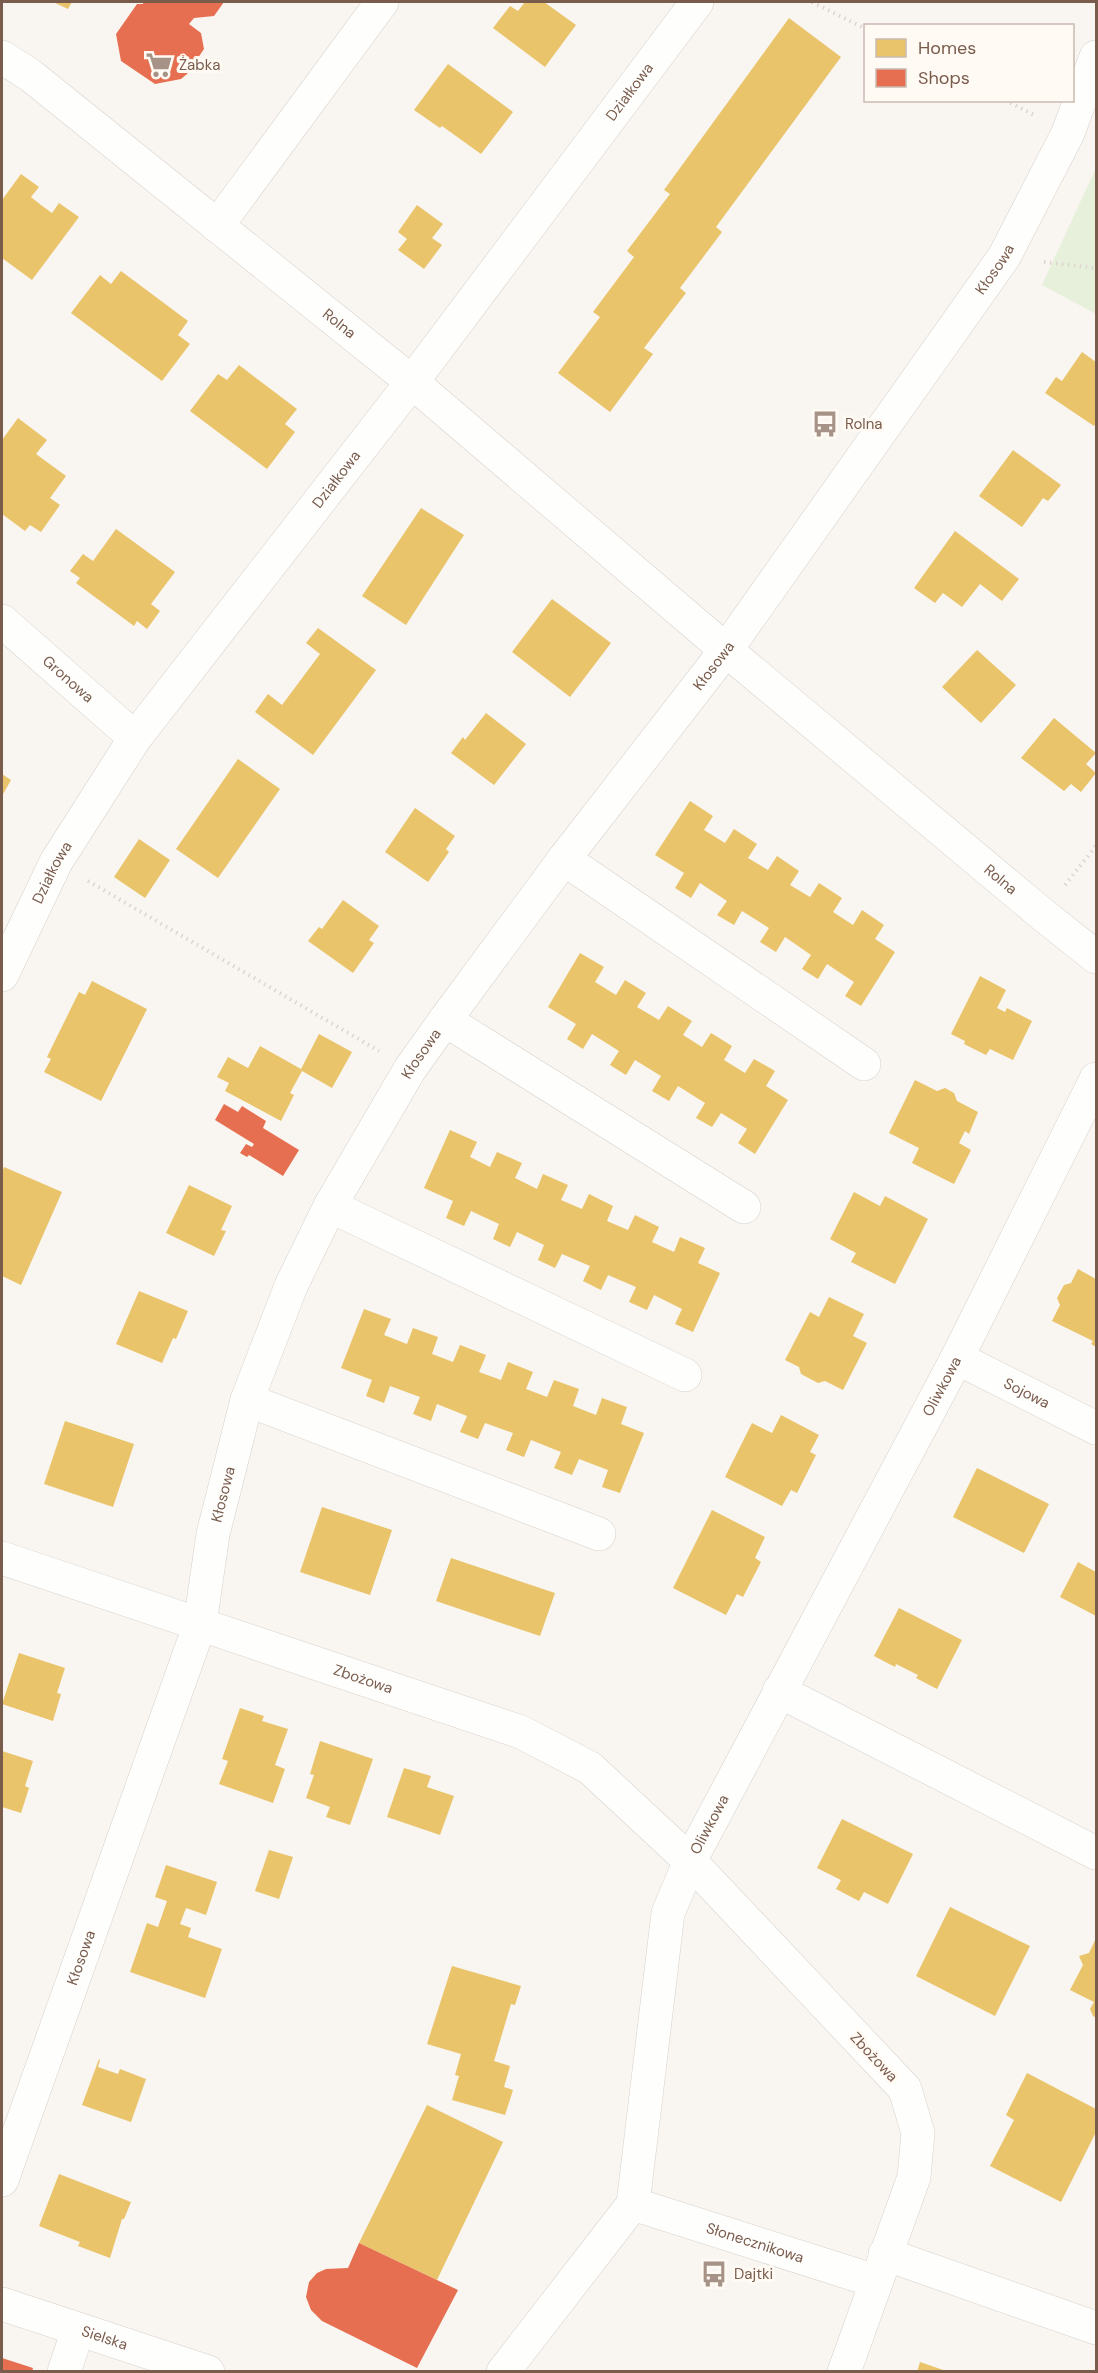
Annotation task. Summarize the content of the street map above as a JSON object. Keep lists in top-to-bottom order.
{
  "streets": {
    "street": [
      "Działkowa",
      "Kłosowa",
      "Rolna",
      "Gronowa",
      "Oliwkowa",
      "Sojowa",
      "Zbożowa",
      "Słonecznikowa",
      "Sielska"
    ]
  },
  "crossings": [
    ["Działkowa", "Rolna"],
    ["Działkowa", "Gronowa"],
    ["Kłosowa", "Rolna"],
    ["Kłosowa", "Zbożowa"],
    ["Oliwkowa", "Sojowa"],
    ["Oliwkowa", "Zbożowa"],
    ["Zbożowa", "Słonecznikowa"]
  ],
  "places": {
    "supermarket": ["Żabka"],
    "bus stop": ["Rolna", "Dajtki"]
  },
  "legend": ["Homes", "Shops"]
}
